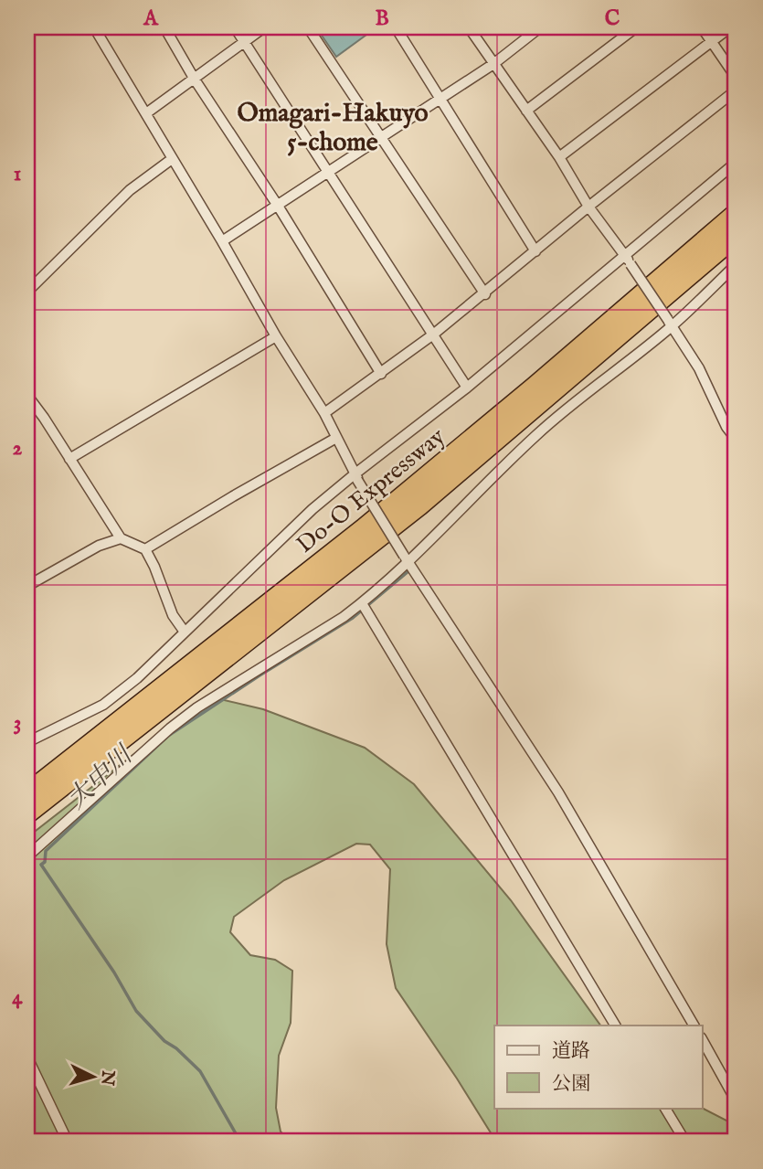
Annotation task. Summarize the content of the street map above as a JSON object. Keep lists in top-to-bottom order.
{
  "streets": {
    "highway": ["Do-O Expressway"]
  },
  "districts": ["Omagari-Hakuyo 5-chome"],
  "water": ["大中川"],
  "legend": ["道路", "公園"],
  "north": "right",
  "grid": {
    "columns": ["A", "B", "C"],
    "rows": [
      "1",
      "2",
      "3",
      "4"
    ]
  }
}
